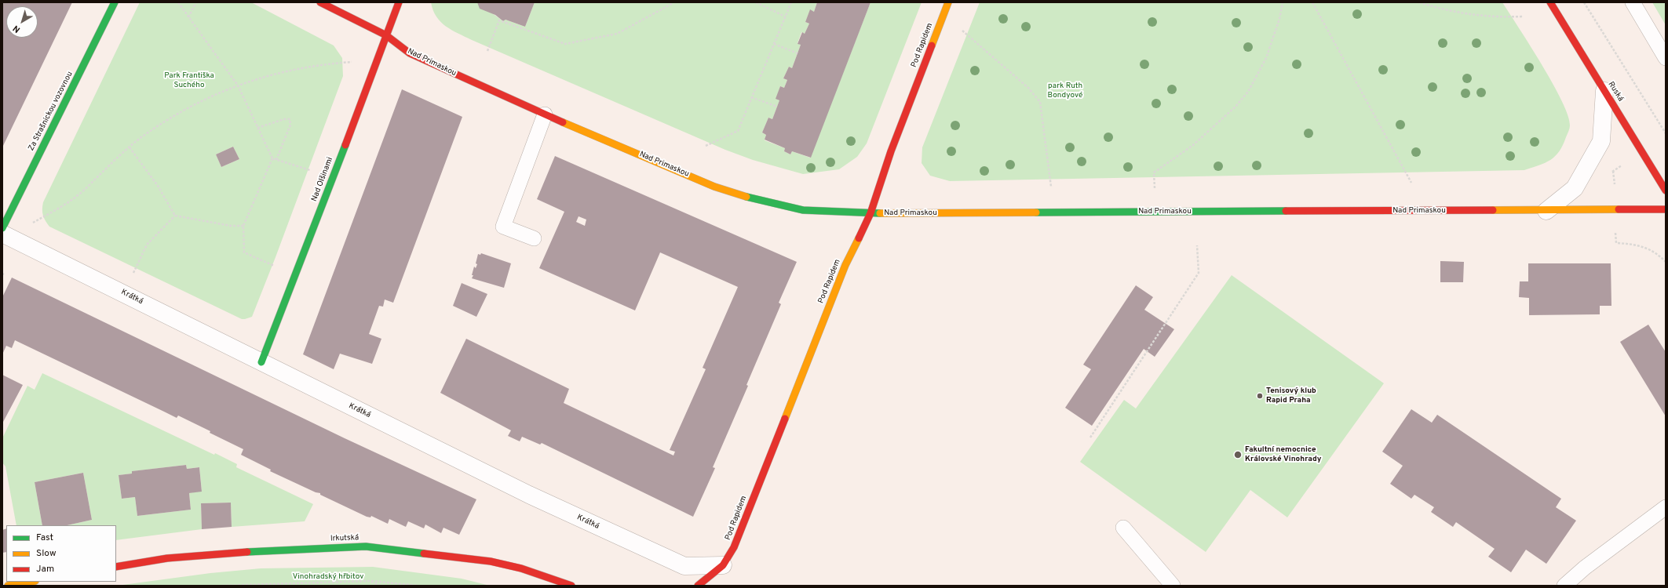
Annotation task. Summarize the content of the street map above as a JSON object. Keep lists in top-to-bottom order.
{
  "streets": {
    "street": [
      "Pod Rapidem",
      "Nad Primaskou",
      "Ruská",
      "Za Strašnickou vozovnou",
      "Nad Olšinami",
      "Krátká",
      "Irkutská"
    ]
  },
  "crossings": [
    ["Pod Rapidem", "Nad Primaskou"],
    ["Pod Rapidem", "Krátká"],
    ["Nad Primaskou", "Nad Olšinami"],
    ["Nad Olšinami", "Krátká"]
  ],
  "parks": ["Park Františka Suchého", "park Ruth Bondyové", "Vinohradský hřbitov"],
  "places": ["Tenisový klub Rapid Praha", "Fakultní nemocnice Královské Vinohrady"],
  "legend": ["Fast", "Slow", "Jam"],
  "north": "bottom left"
}
